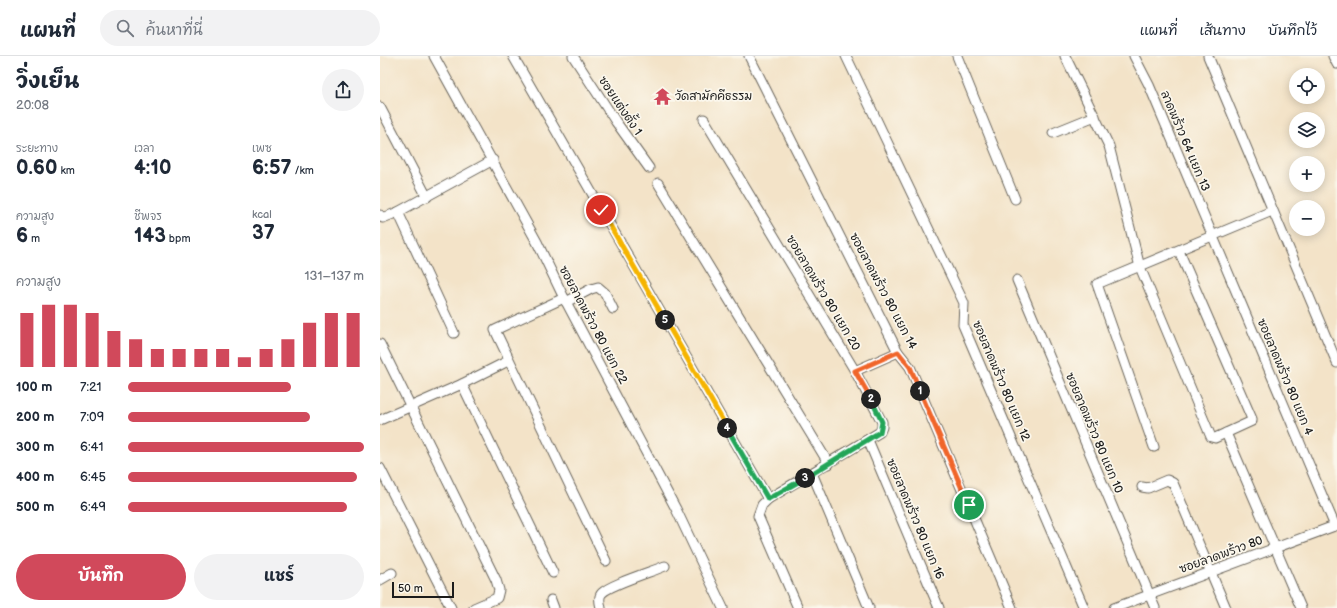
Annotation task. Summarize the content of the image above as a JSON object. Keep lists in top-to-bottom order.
{
  "streets": {
    "street": [
      "ซอยแต่งตั้ง 1",
      "ลาดพร้าว 64 แยก 13",
      "ซอยลาดพร้าว 80 แยก 14",
      "ซอยลาดพร้าว 80 แยก 20",
      "ซอยลาดพร้าว 80 แยก 22",
      "ซอยลาดพร้าว 80 แยก 4",
      "ซอยลาดพร้าว 80 แยก 12",
      "ซอยลาดพร้าว 80 แยก 10",
      "ซอยลาดพร้าว 80 แยก 16",
      "ซอยลาดพร้าว 80"
    ]
  },
  "crossings": [
    ["ลาดพร้าว 64 แยก 13", "ซอยลาดพร้าว 80 แยก 4"],
    ["ซอยลาดพร้าว 80 แยก 20", "ซอยลาดพร้าว 80 แยก 16"],
    ["ซอยลาดพร้าว 80 แยก 4", "ซอยลาดพร้าว 80"],
    ["ซอยลาดพร้าว 80 แยก 10", "ซอยลาดพร้าว 80"]
  ],
  "places": {
    "temple": ["วัดสามัคคีธรรม"]
  },
  "scale_bar": "50 m",
  "page": {
    "header": "แผนที่",
    "search": "ค้นหาที่นี่",
    "nav": ["แผนที่", "เส้นทาง", "บันทึกไว้"],
    "heading": ["วิ่งเย็น", "20:08"],
    "map_buttons": ["+", "−"],
    "stats": [
      ["ระยะทาง", "0.60 km"],
      ["เวลา", "4:10"],
      ["เพซ", "6:57 /km"],
      ["ความสูง", "6 m"],
      ["ชีพจร", "143 bpm"],
      ["kcal", "37"]
    ],
    "chart": ["ความสูง", "131–137 m"],
    "pins": [
      "5",
      "1",
      "2",
      "4",
      "3"
    ],
    "list": [
      {
        "name": "100 m",
        "note": "7:21"
      },
      {
        "name": "200 m",
        "note": "7:09"
      },
      {
        "name": "300 m",
        "note": "6:41"
      },
      {
        "name": "400 m",
        "note": "6:45"
      },
      {
        "name": "500 m",
        "note": "6:49"
      }
    ],
    "buttons": ["บันทึก", "แชร์"],
    "scale": "50 m"
  }
}
